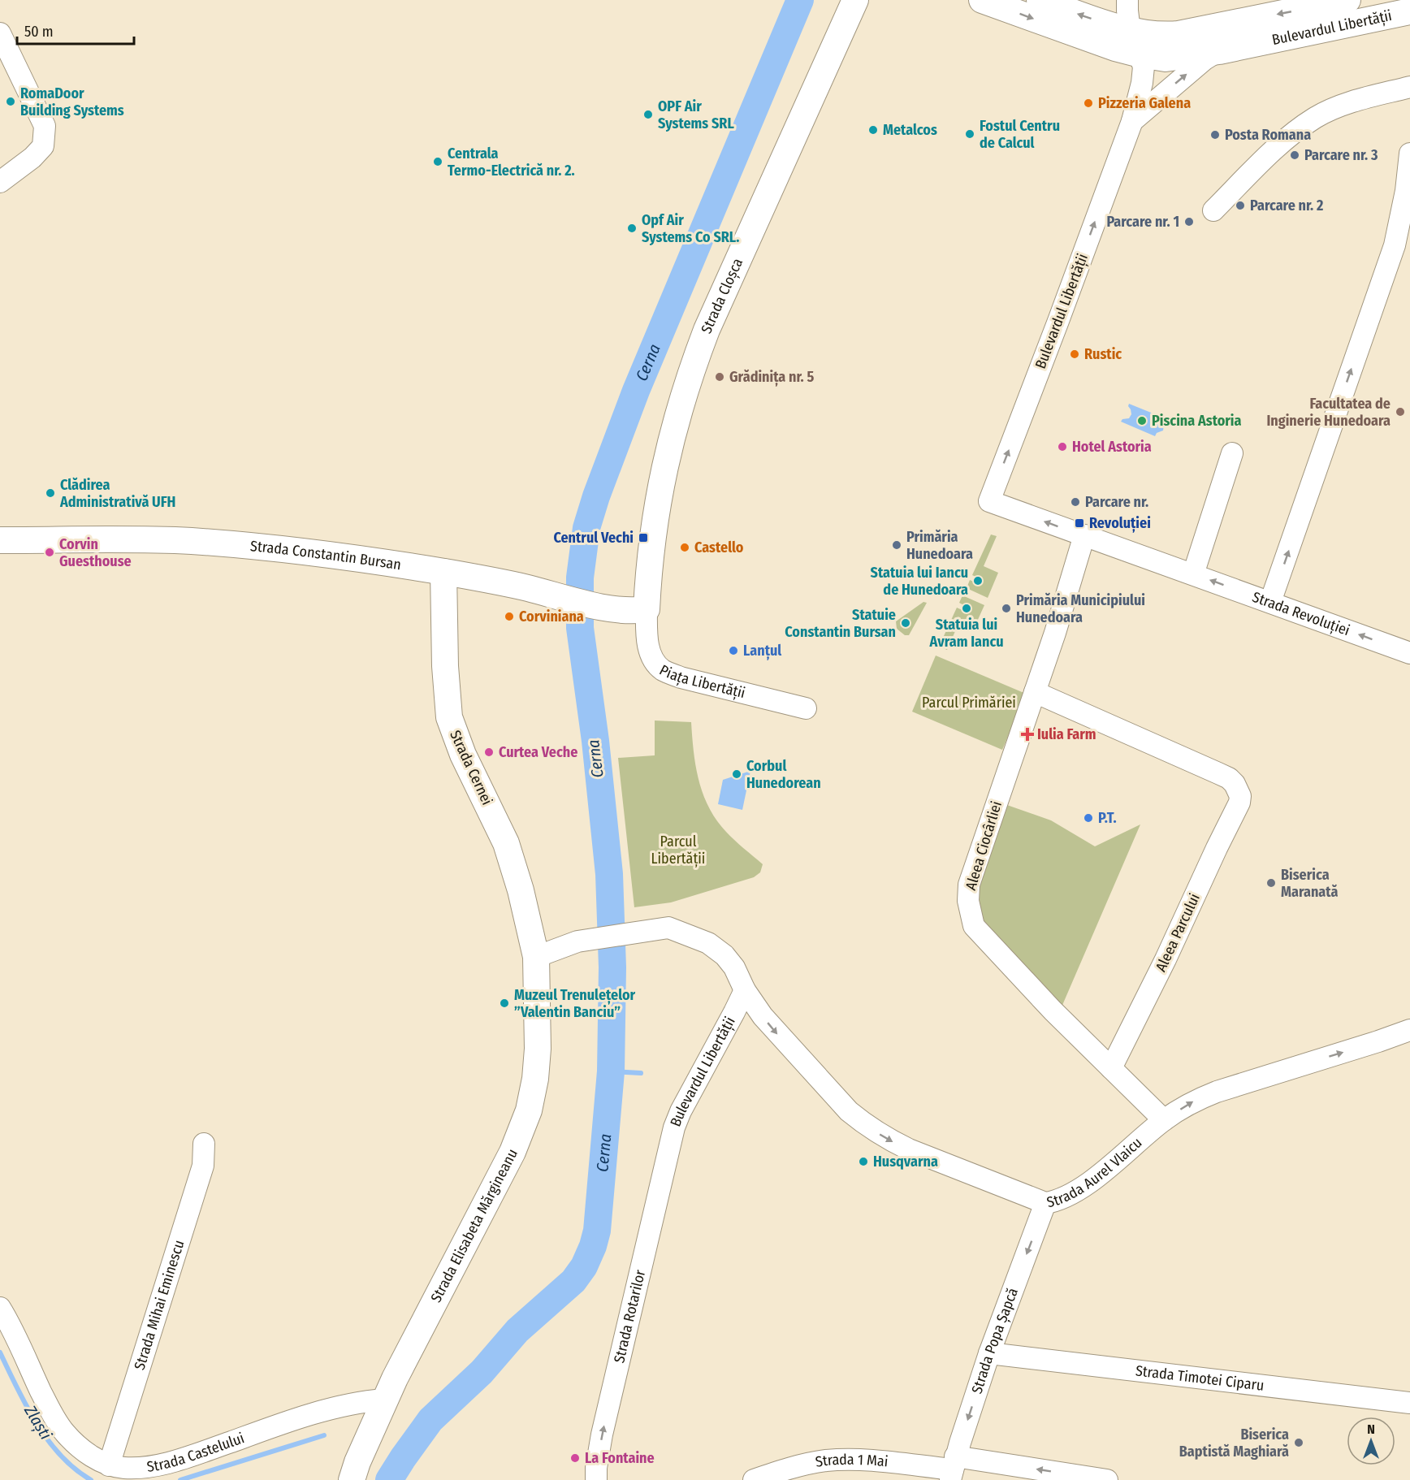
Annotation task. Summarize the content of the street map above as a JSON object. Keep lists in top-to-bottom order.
{
  "streets": {
    "main road": [
      "Bulevardul Libertății",
      "Strada Cloșca",
      "Strada Constantin Bursan",
      "Strada Cernei",
      "Strada Elisabeta Mărgineanu"
    ],
    "street": [
      "Strada Revoluției",
      "Piața Libertății",
      "Aleea Ciocârliei",
      "Aleea Parcului",
      "Strada Aurel Vlaicu",
      "Strada Mihai Eminescu",
      "Strada Rotarilor",
      "Strada Popa Șapcă",
      "Strada Timotei Ciparu",
      "Strada Castelului",
      "Strada 1 Mai"
    ]
  },
  "crossings": [
    ["Bulevardul Libertății", "Strada Revoluției"],
    ["Bulevardul Libertății", "Strada Aurel Vlaicu"],
    ["Bulevardul Libertății", "Strada Rotarilor"],
    ["Strada Cloșca", "Strada Constantin Bursan"],
    ["Strada Cloșca", "Piața Libertății"],
    ["Strada Constantin Bursan", "Piața Libertății"],
    ["Strada Constantin Bursan", "Strada Cernei"],
    ["Strada Revoluției", "Aleea Ciocârliei"],
    ["Strada Cernei", "Strada Aurel Vlaicu"],
    ["Strada Cernei", "Strada Elisabeta Mărgineanu"],
    ["Aleea Ciocârliei", "Aleea Parcului"],
    ["Aleea Ciocârliei", "Strada Aurel Vlaicu"],
    ["Strada Aurel Vlaicu", "Strada Elisabeta Mărgineanu"],
    ["Strada Aurel Vlaicu", "Strada Popa Șapcă"],
    ["Strada Elisabeta Mărgineanu", "Strada Castelului"],
    ["Strada Mihai Eminescu", "Strada Castelului"],
    ["Strada Popa Șapcă", "Strada Timotei Ciparu"],
    ["Strada Popa Șapcă", "Strada 1 Mai"]
  ],
  "one_way": [
    "Strada Revoluției",
    "Strada Aurel Vlaicu",
    "Strada Rotarilor",
    "Strada Popa Șapcă",
    "Strada 1 Mai"
  ],
  "water": ["Cerna", "Zlaști"],
  "parks": ["Parcul Primăriei", "Parcul Libertății"],
  "places": {
    "other": [
      "RomaDoor Building Systems",
      "Pizzeria Galena",
      "OPF Air Systems SRL",
      "Metalcos",
      "Fostul Centru de Calcul",
      "Posta Romana",
      "Parcare nr. 3",
      "Centrala Termo-Electrică nr. 2.",
      "Parcare nr. 2",
      "Parcare nr. 1",
      "Opf Air Systems Co SRL.",
      "Rustic",
      "Grădinița nr. 5",
      "Facultatea de Inginerie Hunedoara",
      "Piscina Astoria",
      "Hotel Astoria",
      "Clădirea Administrativă UFH",
      "Parcare nr.",
      "Primăria Hunedoara",
      "Castello",
      "Corvin Guesthouse",
      "Statuia lui Iancu de Hunedoara",
      "Statuia lui Avram Iancu",
      "Primăria Municipiului Hunedoara",
      "Corviniana",
      "Statuie Constantin Bursan",
      "Lanțul",
      "Curtea Veche",
      "Corbul Hunedorean",
      "P.T.",
      "Biserica Maranată",
      "Muzeul Trenulețelor ”Valentin Banciu”",
      "Husqvarna",
      "Biserica Baptistă Maghiară",
      "La Fontaine"
    ],
    "transit": ["Revoluției", "Centrul Vechi"],
    "health": ["Iulia Farm"]
  },
  "scale_bar": "50 m",
  "north": "top"
}
